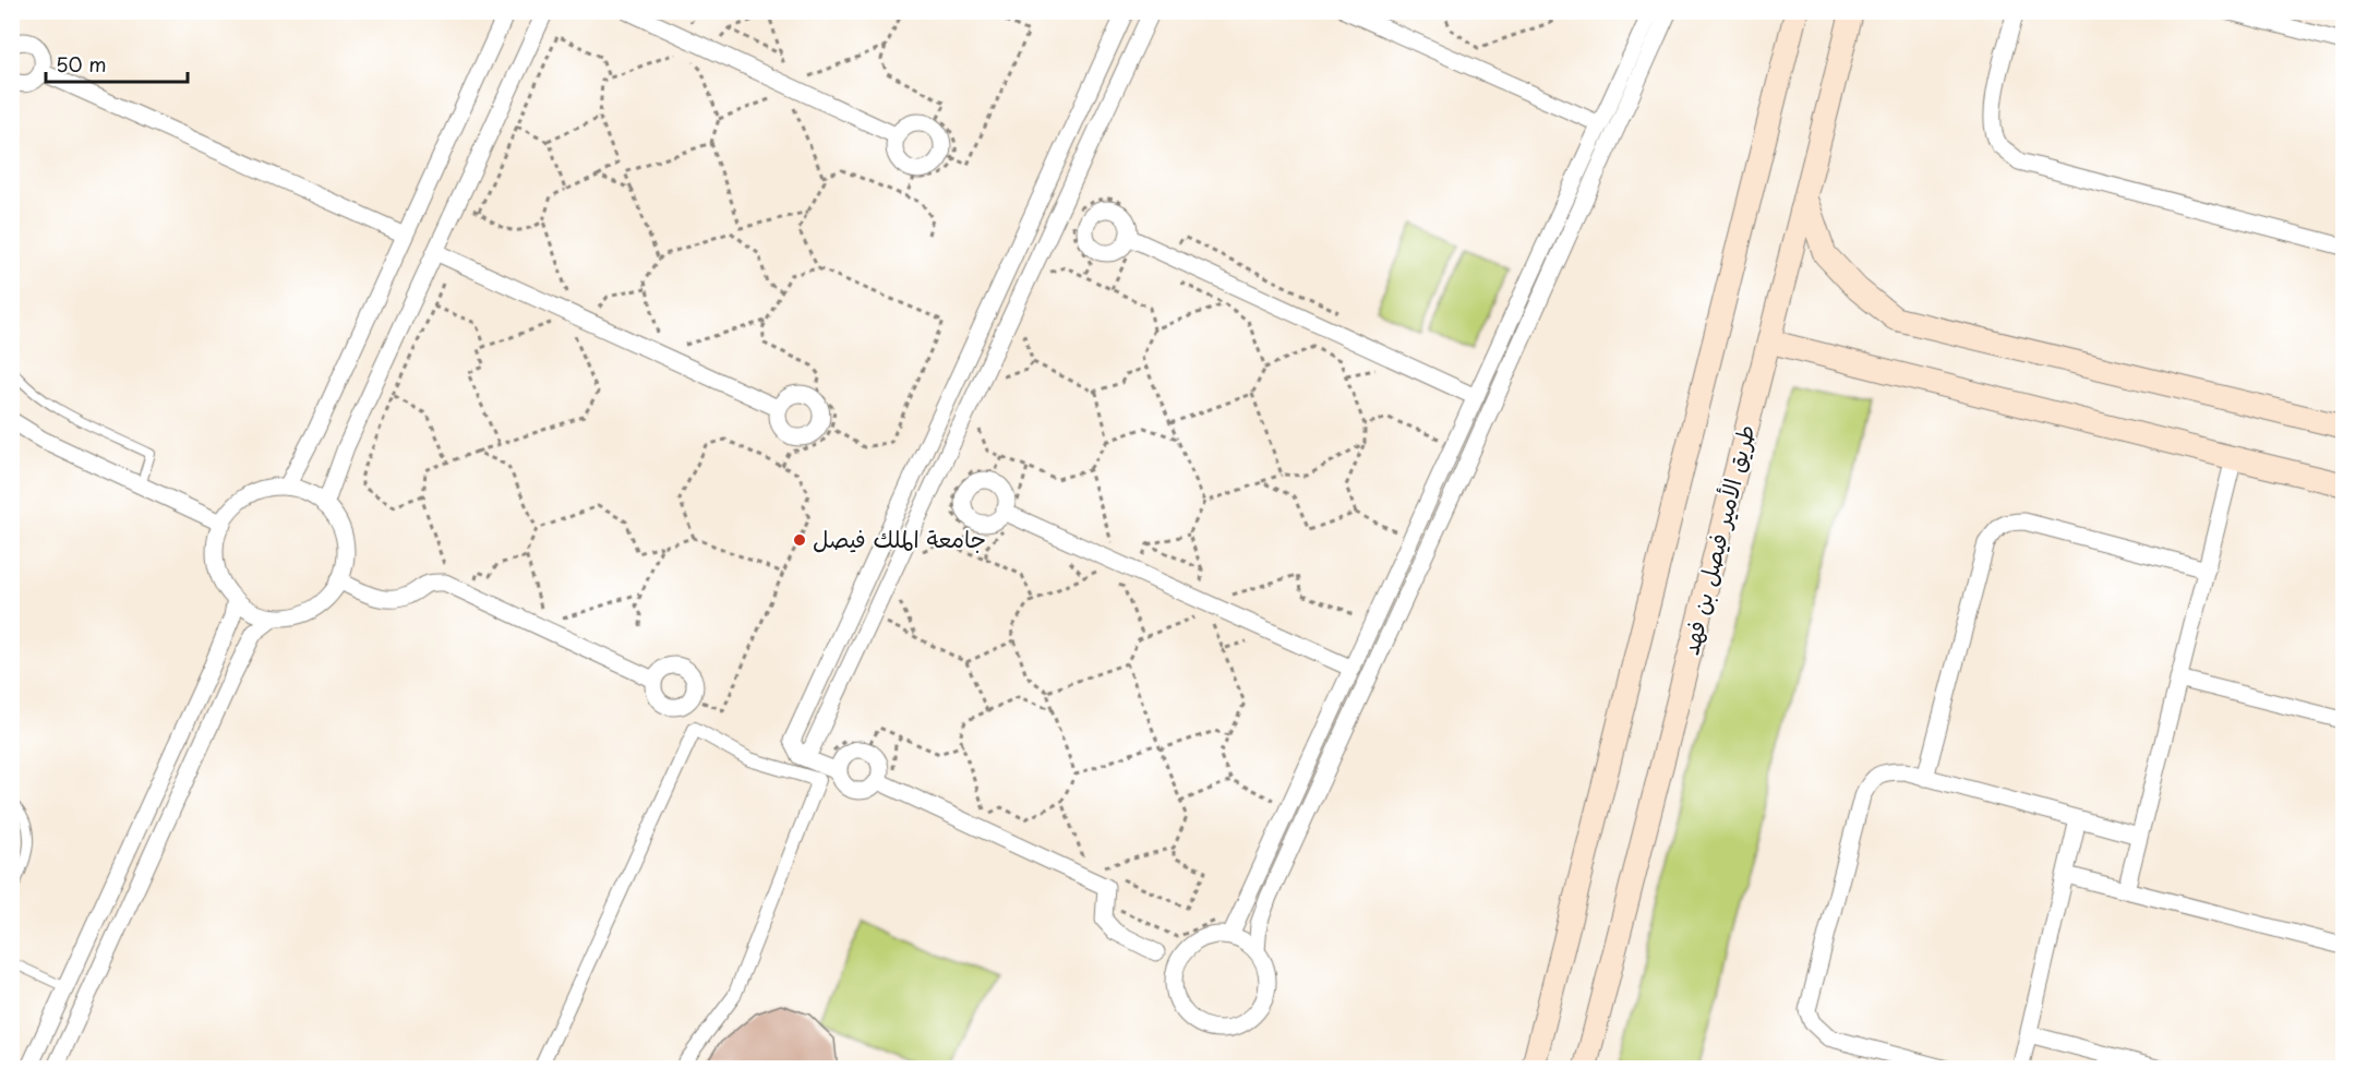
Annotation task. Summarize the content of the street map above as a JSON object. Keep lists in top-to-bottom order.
{
  "streets": {
    "main road": ["طريق الأمير فيصل بن فهد"]
  },
  "places": ["جامعة الملك فيصل"],
  "scale_bar": "50 m"
}
